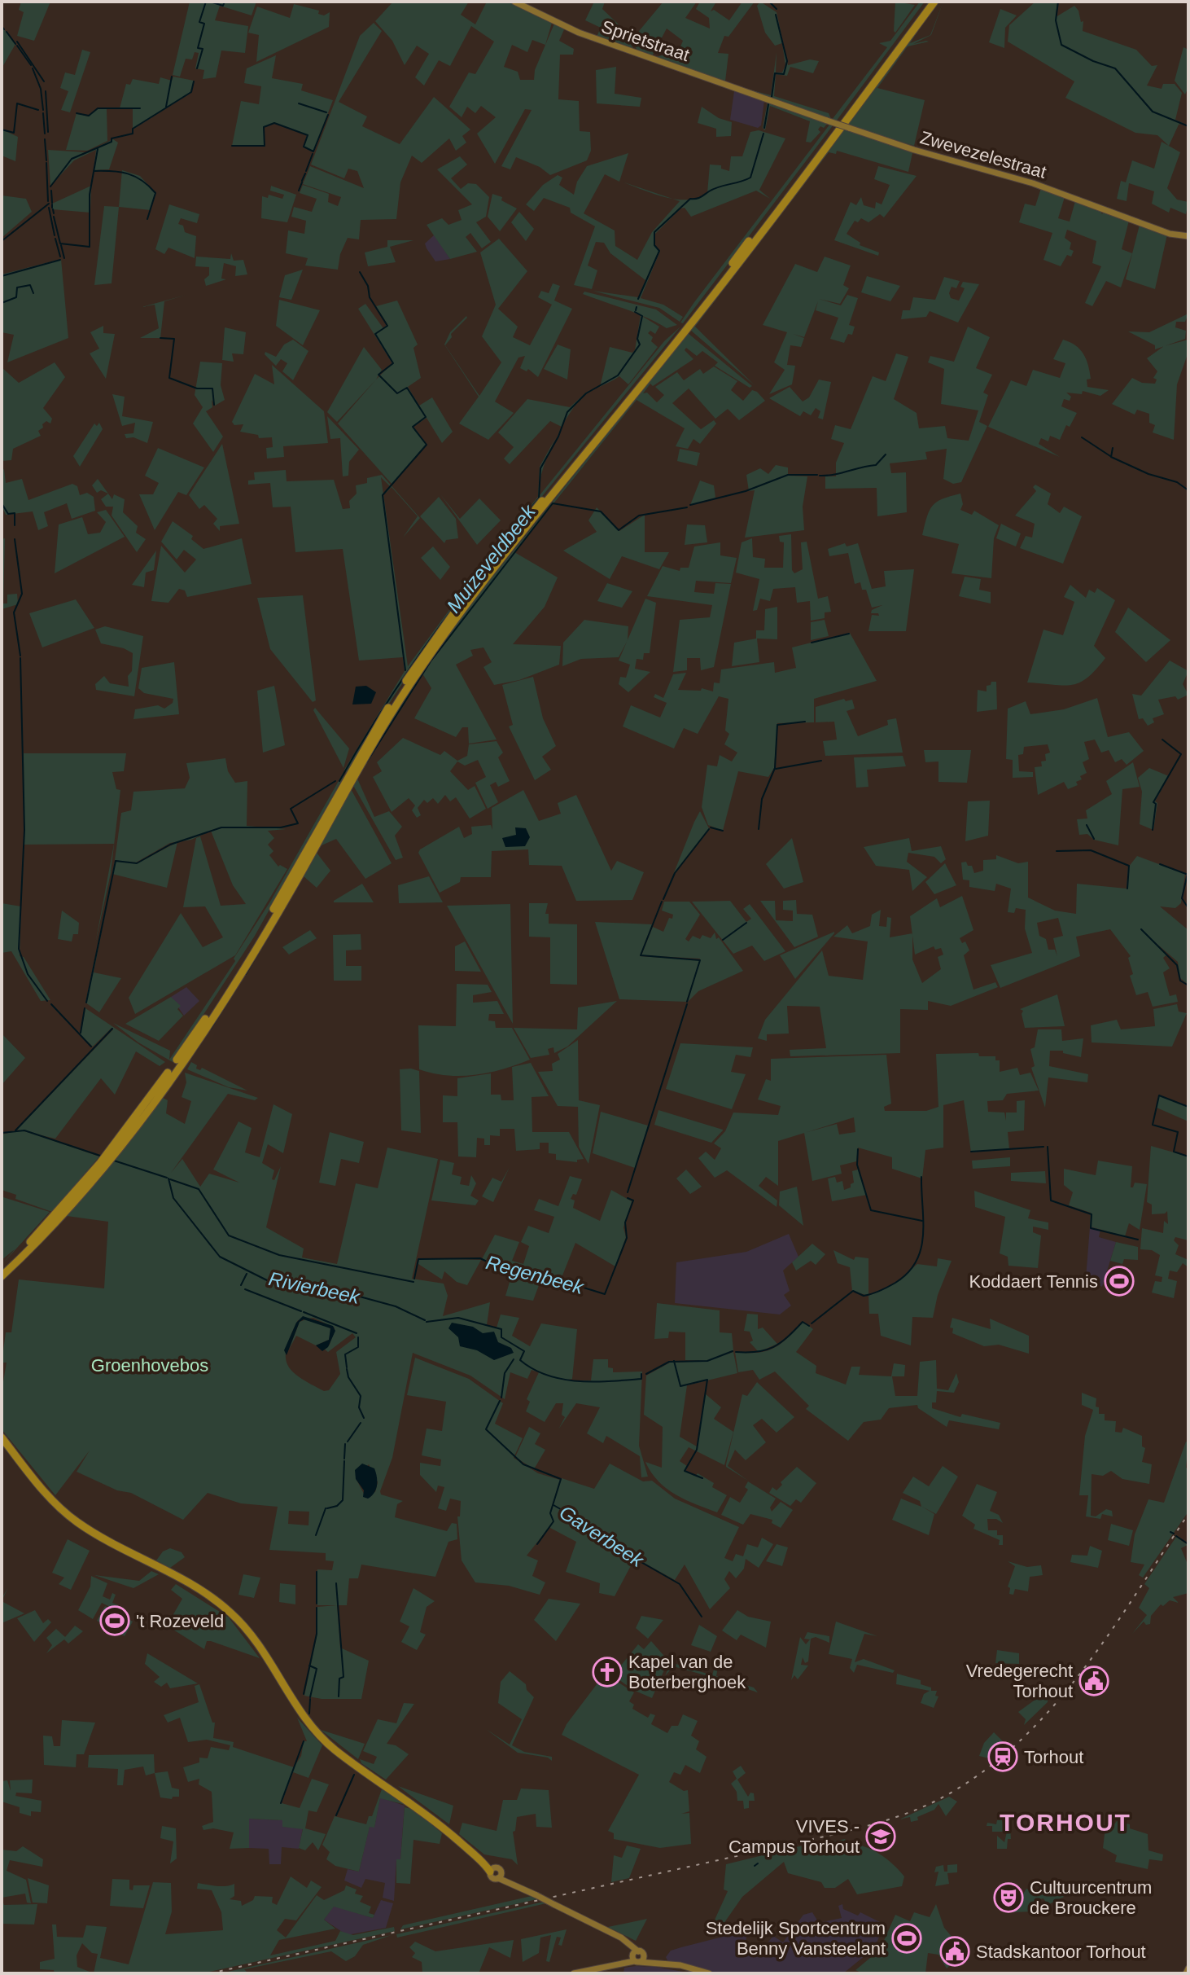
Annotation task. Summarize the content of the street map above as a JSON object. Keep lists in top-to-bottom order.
{
  "streets": {
    "main road": ["Sprietstraat", "Zwevezelestraat"]
  },
  "crossings": [
    ["Sprietstraat", "Zwevezelestraat"]
  ],
  "districts": ["TORHOUT"],
  "water": [
    "Muizeveldbeek",
    "Regenbeek",
    "Rivierbeek",
    "Gaverbeek"
  ],
  "parks": ["Groenhovebos"],
  "places": {
    "sports": ["Koddaert Tennis", "'t Rozeveld", "Stedelijk Sportcentrum Benny Vansteelant"],
    "church": ["Kapel van de Boterberghoek"],
    "public building": ["Vredegerecht Torhout", "Stadskantoor Torhout"],
    "station": ["Torhout"],
    "school or university": ["VIVES - Campus Torhout"],
    "theatre": ["Cultuurcentrum de Brouckere"]
  }
}
